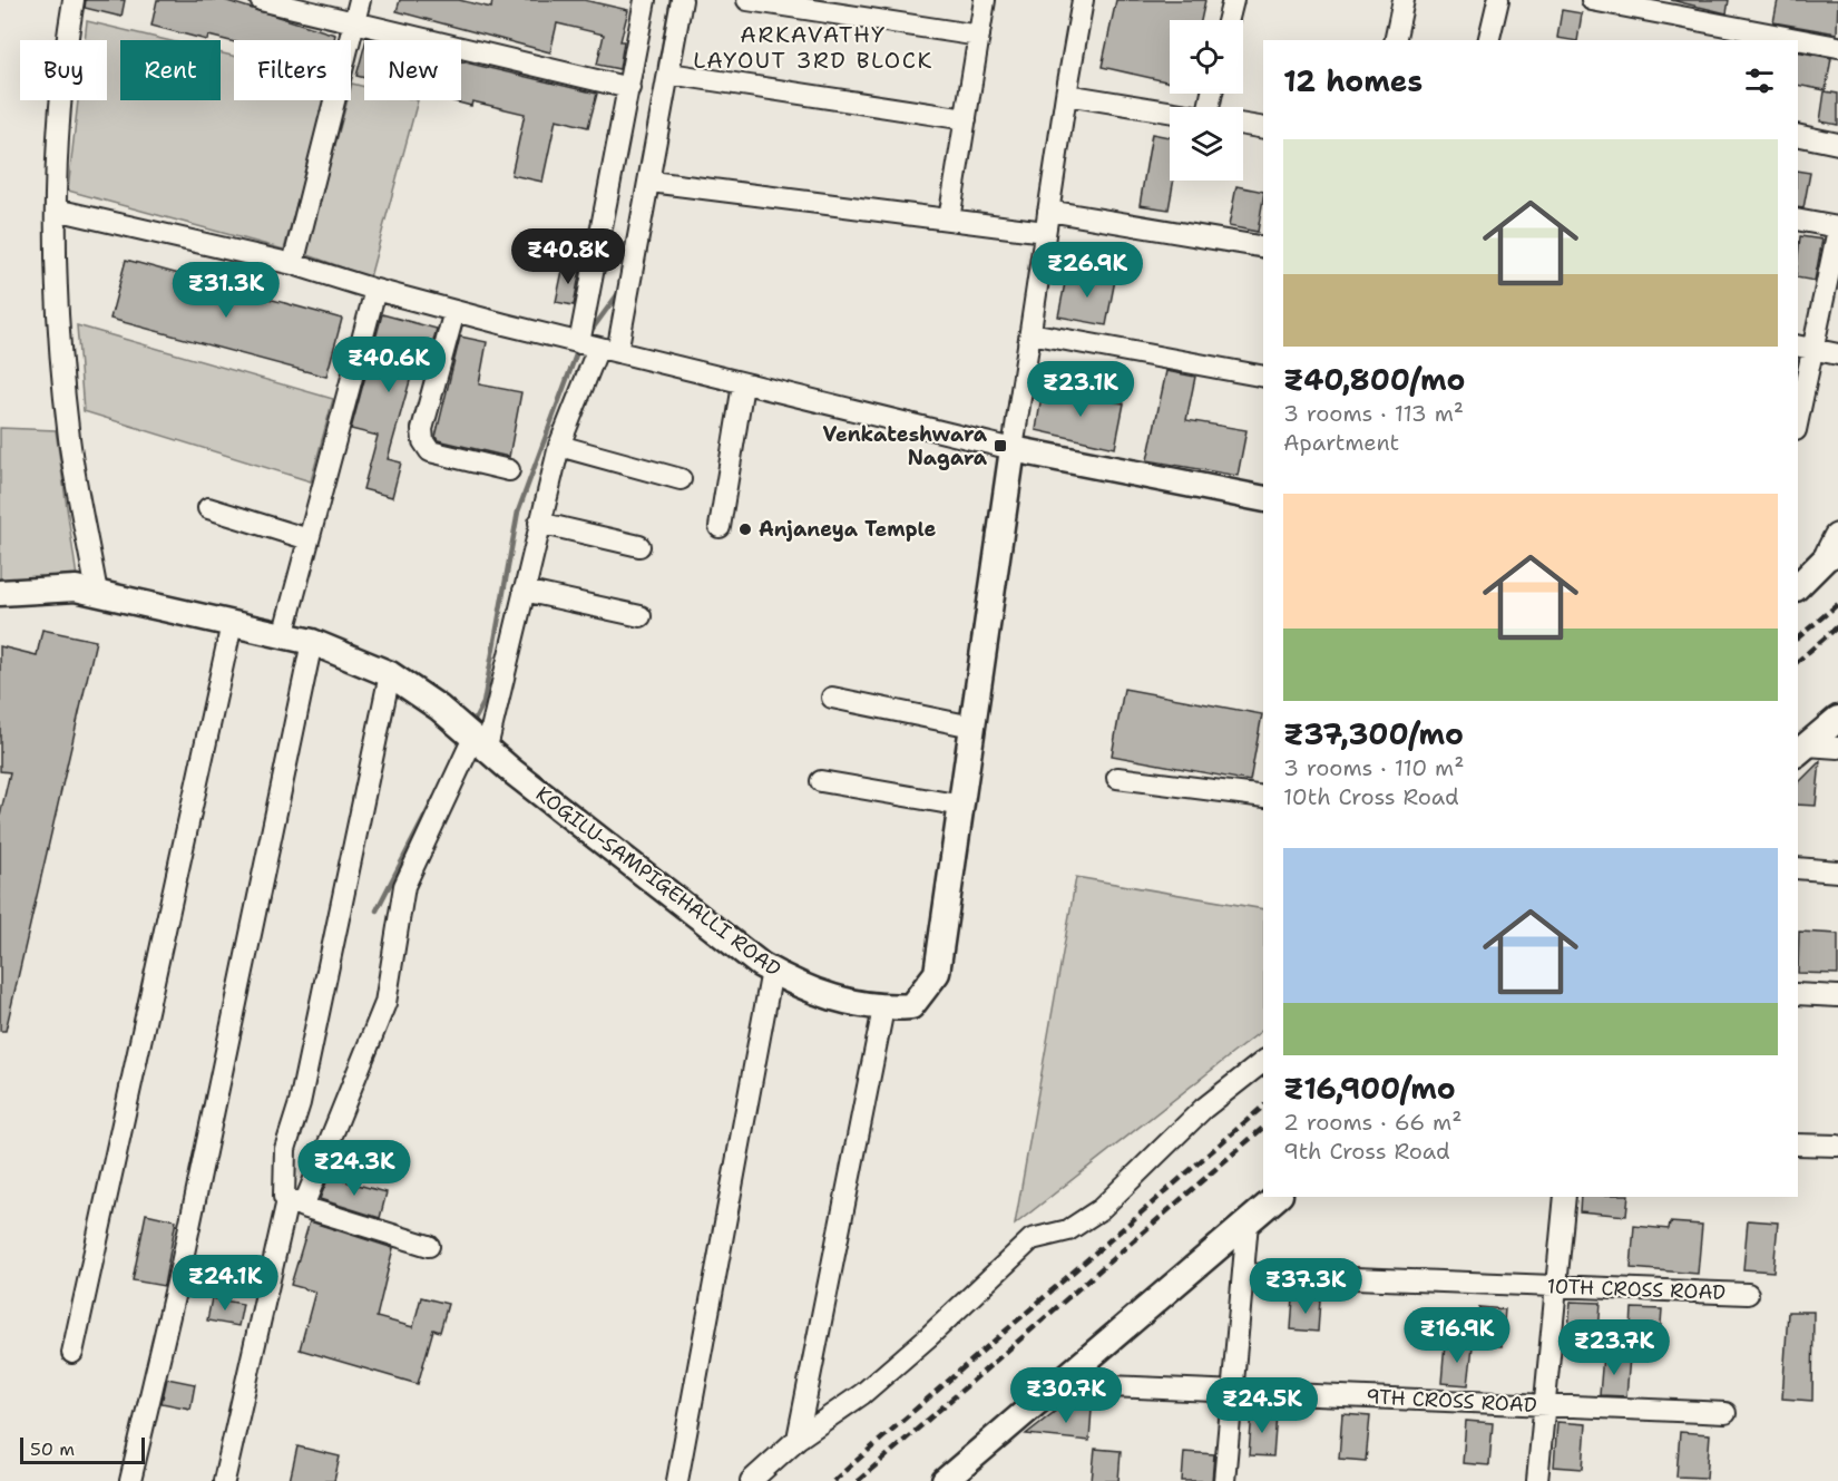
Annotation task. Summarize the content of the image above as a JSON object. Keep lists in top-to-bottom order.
{
  "streets": {
    "street": ["KOGILU-SAMPIGEHALLI ROAD", "10TH CROSS ROAD", "9TH CROSS ROAD"]
  },
  "districts": ["ARKAVATHY LAYOUT 3RD BLOCK"],
  "places": {
    "transit": ["Venkateshwara Nagara"],
    "other": ["Anjaneya Temple"]
  },
  "scale_bar": "50 m",
  "page": {
    "chip": [
      "Buy",
      "Rent",
      "Filters",
      "New"
    ],
    "heading": "12 homes",
    "list": [
      {
        "name": "₹40,800/mo",
        "note": "3 rooms · 113 m² · Apartment"
      },
      {
        "name": "₹37,300/mo",
        "note": "3 rooms · 110 m² · 10th Cross Road"
      },
      {
        "name": "₹16,900/mo",
        "note": "2 rooms · 66 m² · 9th Cross Road"
      }
    ],
    "price": [
      "₹40.8K",
      "₹26.9K",
      "₹31.3K",
      "₹40.6K",
      "₹23.1K",
      "₹24.3K",
      "₹24.1K",
      "₹37.3K",
      "₹16.9K",
      "₹23.7K",
      "₹30.7K",
      "₹24.5K"
    ],
    "scale": "50 m"
  }
}
